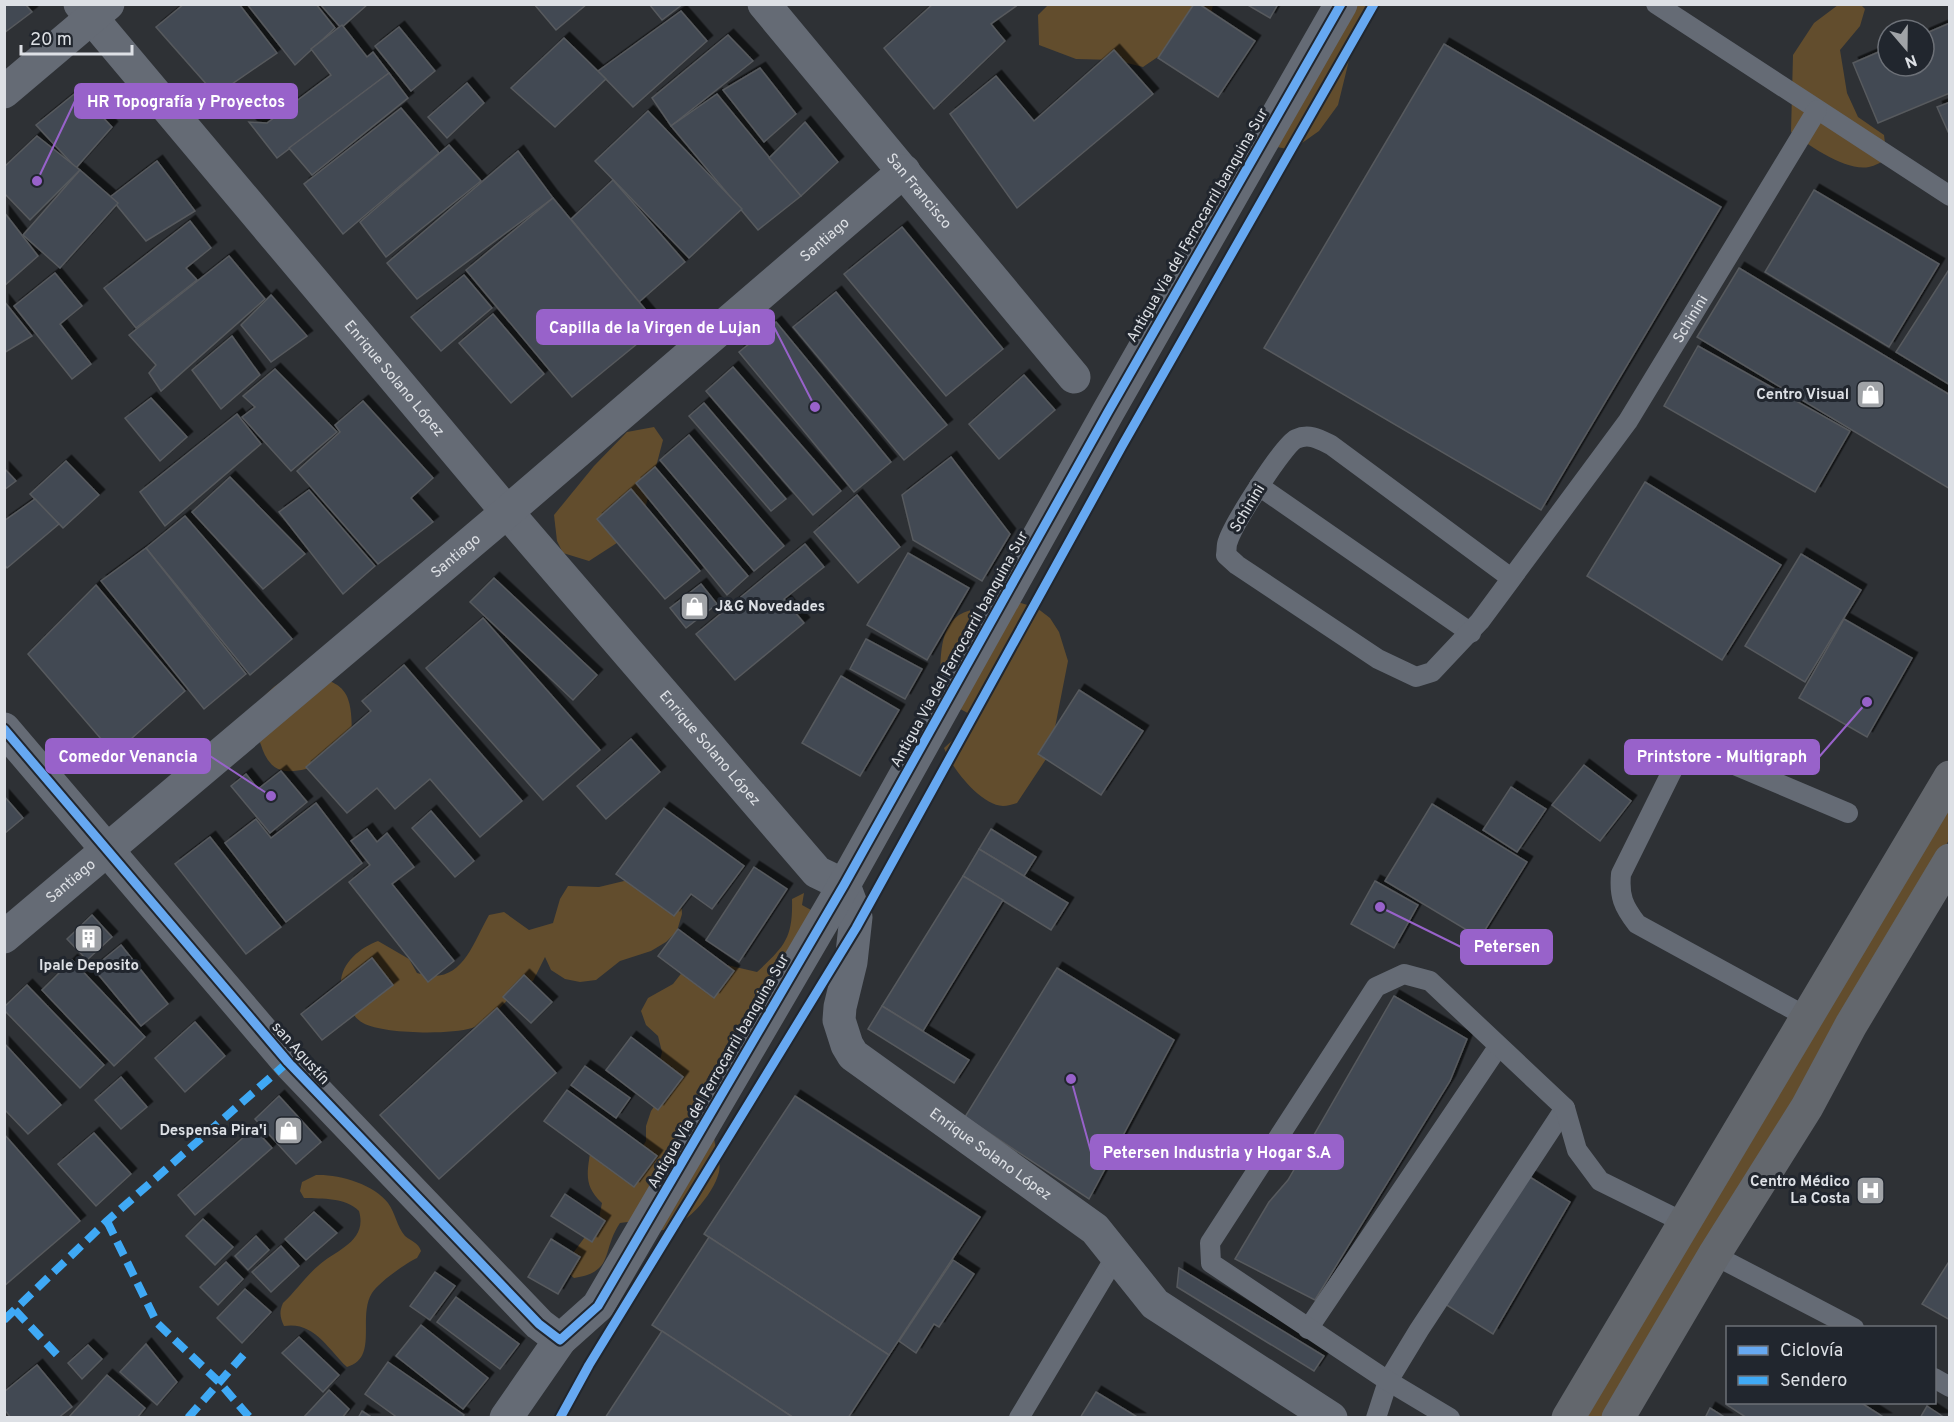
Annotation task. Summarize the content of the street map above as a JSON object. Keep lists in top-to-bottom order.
{
  "streets": {
    "street": [
      "San Francisco",
      "Antigua Via del Ferrocarril banquina Sur",
      "Santiago",
      "Enrique Solano López",
      "san Agustín"
    ],
    "lane": ["Schinini"]
  },
  "crossings": [
    ["San Francisco", "Santiago"],
    ["Antigua Via del Ferrocarril banquina Sur", "Enrique Solano López"],
    ["Antigua Via del Ferrocarril banquina Sur", "san Agustín"],
    ["Santiago", "Enrique Solano López"],
    ["Santiago", "san Agustín"]
  ],
  "places": {
    "other": [
      "HR Topografía y Proyectos",
      "Capilla de la Virgen de Lujan",
      "Printstore - Multigraph",
      "Comedor Venancia",
      "Petersen",
      "Petersen Industria y Hogar S.A"
    ],
    "shop": ["Centro Visual", "J&G Novedades", "Despensa Pira'i"],
    "building": ["Ipale Deposito"],
    "hospital": ["Centro Médico La Costa"]
  },
  "legend": ["Ciclovía", "Sendero"],
  "scale_bar": "20 m",
  "north": "bottom"
}
